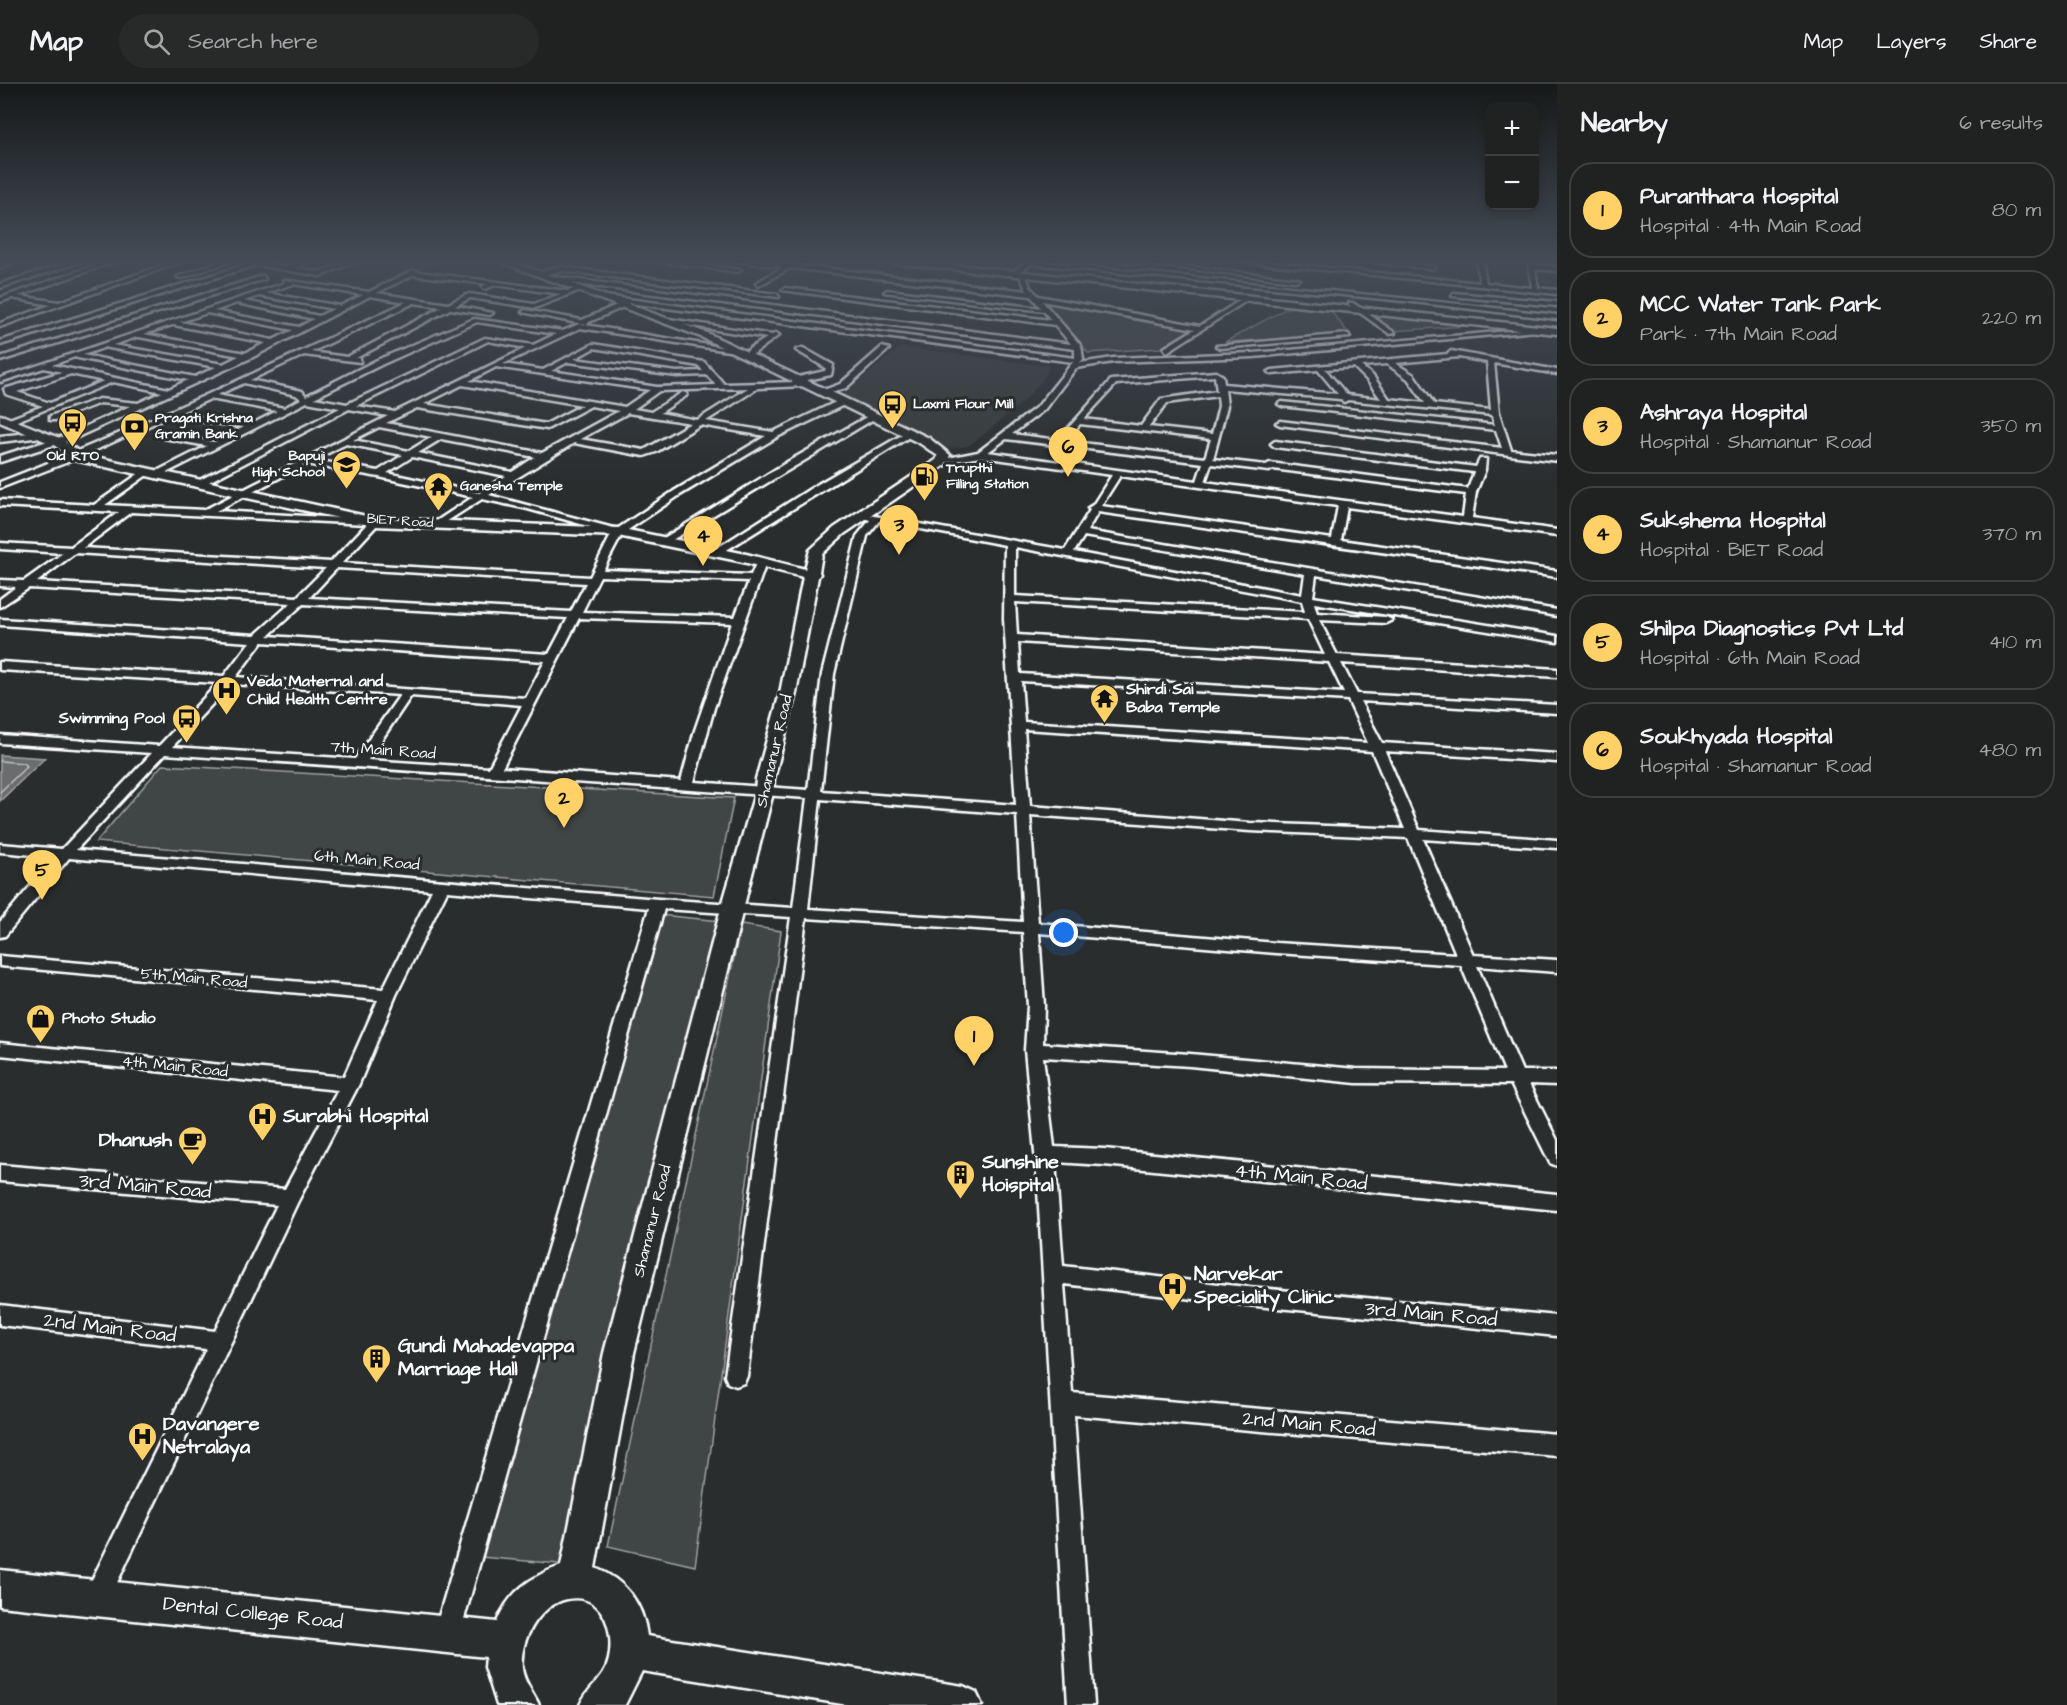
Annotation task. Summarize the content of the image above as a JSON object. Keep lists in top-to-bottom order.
{
  "streets": {
    "main road": ["BIET Road", "Shamanur Road", "Dental College Road"],
    "street": [
      "7th Main Road",
      "6th Main Road",
      "5th Main Road",
      "4th Main Road",
      "3rd Main Road",
      "2nd Main Road"
    ]
  },
  "crossings": [
    ["BIET Road", "Shamanur Road"],
    ["7th Main Road", "Shamanur Road"],
    ["Shamanur Road", "6th Main Road"]
  ],
  "places": {
    "bus stop": ["Laxmi Flour Mill", "Old RTO", "Swimming Pool"],
    "bank": ["Pragati Krishna Gramin Bank"],
    "school or university": ["Bapuji High School"],
    "fuel station": ["Trupthi Filling Station"],
    "temple": ["Ganesha Temple", "Shirdi Sai Baba Temple"],
    "hospital": [
      "Veda Maternal and Child Health Centre",
      "Surabhi Hospital",
      "Narvekar Speciality Clinic",
      "Davangere Netralaya"
    ],
    "shop": ["Photo Studio"],
    "cafe": ["Dhanush"],
    "building": ["Sunshine Hoispital", "Gundi Mahadevappa Marriage Hall"]
  },
  "page": {
    "header": "Map",
    "search": "Search here",
    "nav": ["Map", "Layers", "Share"],
    "heading": ["Nearby", "6 results"],
    "map_buttons": ["+", "−"],
    "list": [
      {
        "mark": "1",
        "name": "Puranthara Hospital",
        "note": "Hospital · 4th Main Road",
        "value": "80 m"
      },
      {
        "mark": "2",
        "name": "MCC Water Tank Park",
        "note": "Park · 7th Main Road",
        "value": "220 m"
      },
      {
        "mark": "3",
        "name": "Ashraya Hospital",
        "note": "Hospital · Shamanur Road",
        "value": "350 m"
      },
      {
        "mark": "4",
        "name": "Sukshema Hospital",
        "note": "Hospital · BIET Road",
        "value": "370 m"
      },
      {
        "mark": "5",
        "name": "Shilpa Diagnostics Pvt Ltd",
        "note": "Hospital · 6th Main Road",
        "value": "410 m"
      },
      {
        "mark": "6",
        "name": "Soukhyada Hospital",
        "note": "Hospital · Shamanur Road",
        "value": "480 m"
      }
    ],
    "pins": [
      "6",
      "3",
      "4",
      "2",
      "5",
      "1"
    ]
  }
}
